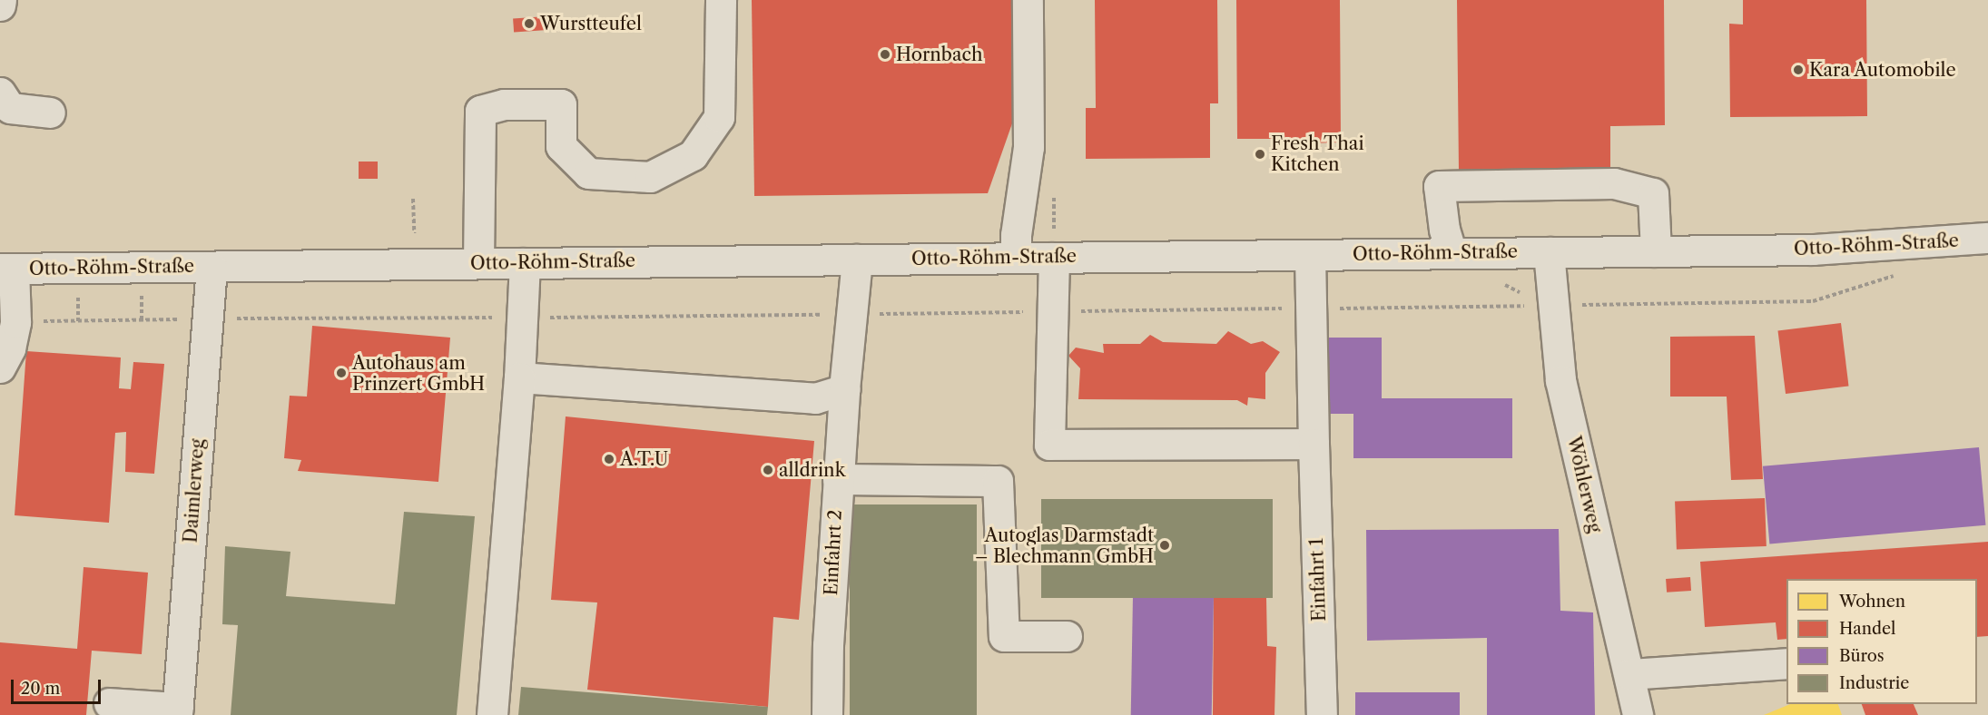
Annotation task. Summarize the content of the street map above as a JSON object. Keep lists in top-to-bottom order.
{
  "streets": {
    "street": [
      "Otto-Röhm-Straße",
      "Wöhlerweg",
      "Daimlerweg",
      "Einfahrt 2",
      "Einfahrt 1"
    ]
  },
  "crossings": [
    ["Otto-Röhm-Straße", "Wöhlerweg"],
    ["Otto-Röhm-Straße", "Daimlerweg"],
    ["Otto-Röhm-Straße", "Einfahrt 2"],
    ["Otto-Röhm-Straße", "Einfahrt 1"]
  ],
  "places": [
    "Wurstteufel",
    "Hornbach",
    "Kara Automobile",
    "Fresh Thai Kitchen",
    "Autohaus am Prinzert GmbH",
    "A.T.U",
    "alldrink",
    "Autoglas Darmstadt – Blechmann GmbH"
  ],
  "legend": [
    "Wohnen",
    "Handel",
    "Büros",
    "Industrie"
  ],
  "scale_bar": "20 m"
}
